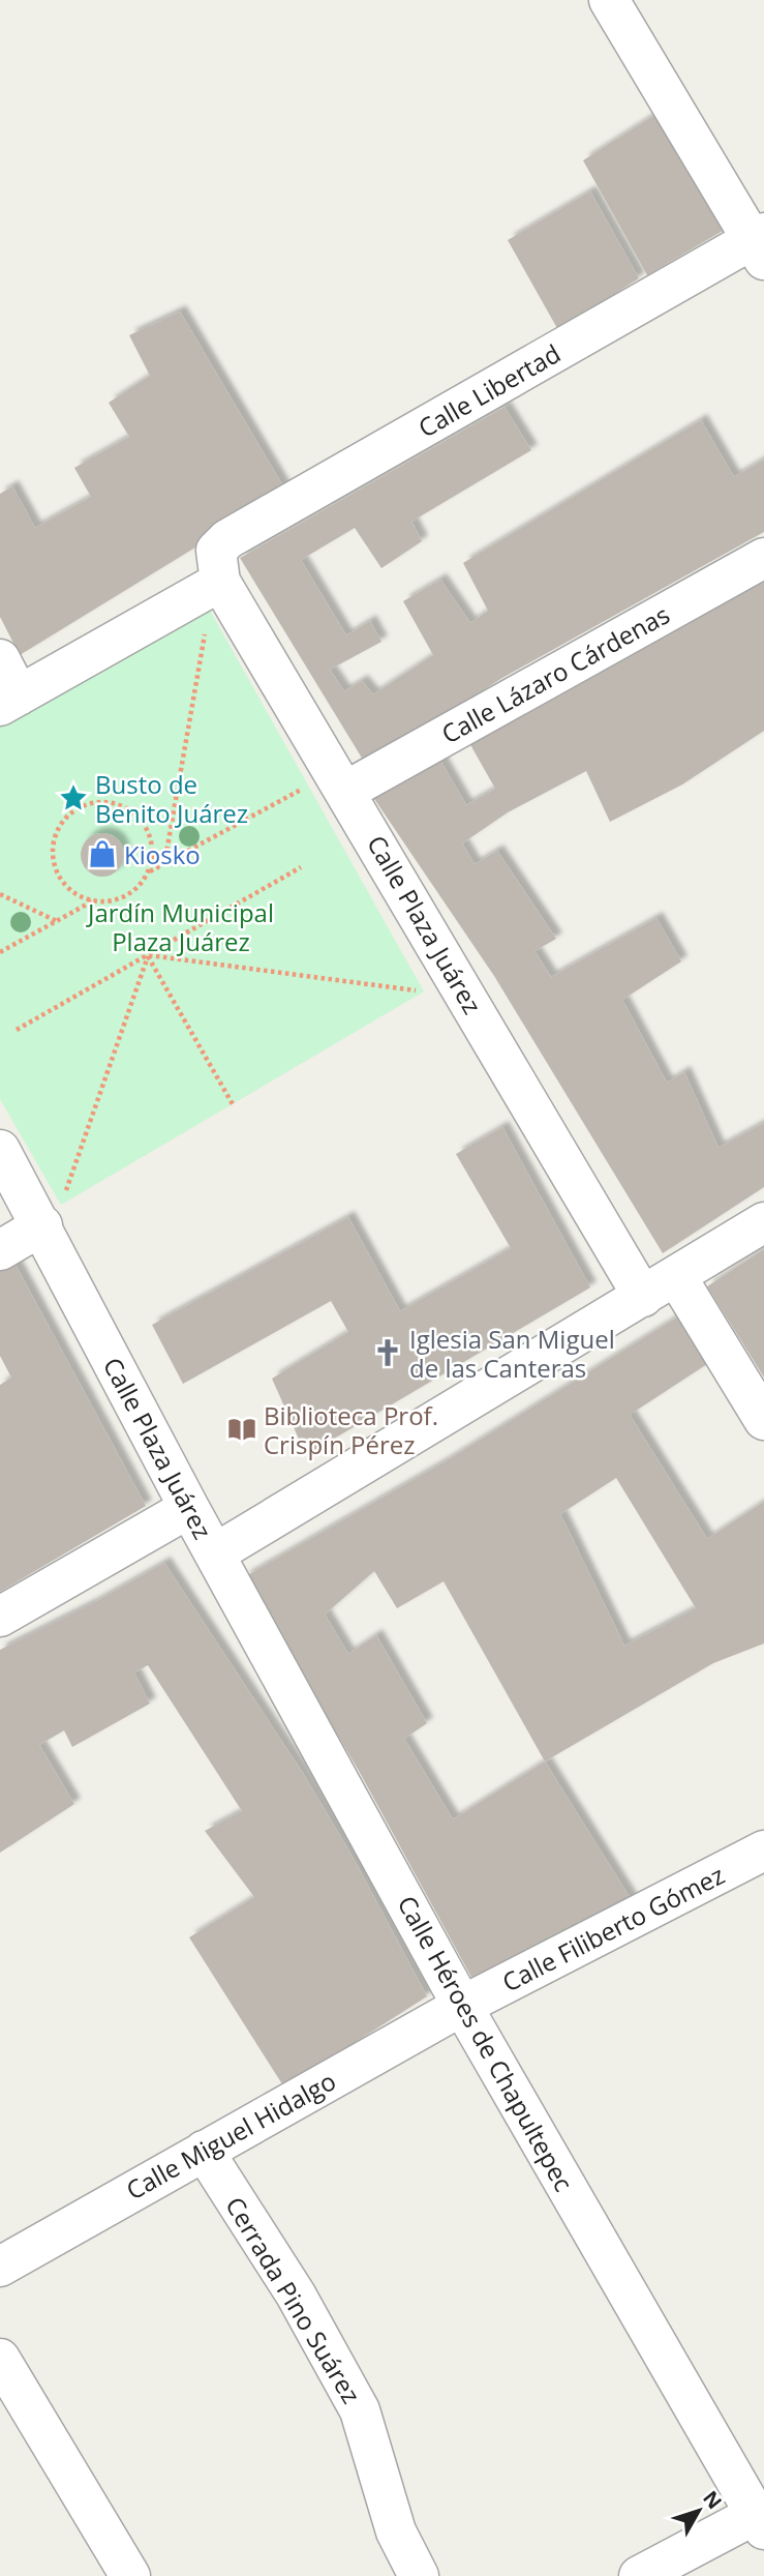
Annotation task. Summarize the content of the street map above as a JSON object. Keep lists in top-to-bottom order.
{
  "streets": {
    "street": [
      "Calle Libertad",
      "Calle Lázaro Cárdenas",
      "Calle Plaza Juárez",
      "Calle Filiberto Gómez",
      "Calle Héroes de Chapultepec",
      "Calle Miguel Hidalgo",
      "Cerrada Pino Suárez"
    ]
  },
  "crossings": [
    ["Calle Libertad", "Calle Plaza Juárez"],
    ["Calle Lázaro Cárdenas", "Calle Plaza Juárez"],
    ["Calle Plaza Juárez", "Calle Héroes de Chapultepec"],
    ["Calle Filiberto Gómez", "Calle Héroes de Chapultepec"],
    ["Calle Filiberto Gómez", "Calle Miguel Hidalgo"],
    ["Calle Héroes de Chapultepec", "Calle Miguel Hidalgo"],
    ["Calle Miguel Hidalgo", "Cerrada Pino Suárez"]
  ],
  "parks": ["Jardín Municipal Plaza Juárez"],
  "places": {
    "place": ["Busto de Benito Juárez"],
    "shop": ["Kiosko"],
    "church": ["Iglesia San Miguel de las Canteras"],
    "library": ["Biblioteca Prof. Crispín Pérez"]
  },
  "north": "top right"
}
